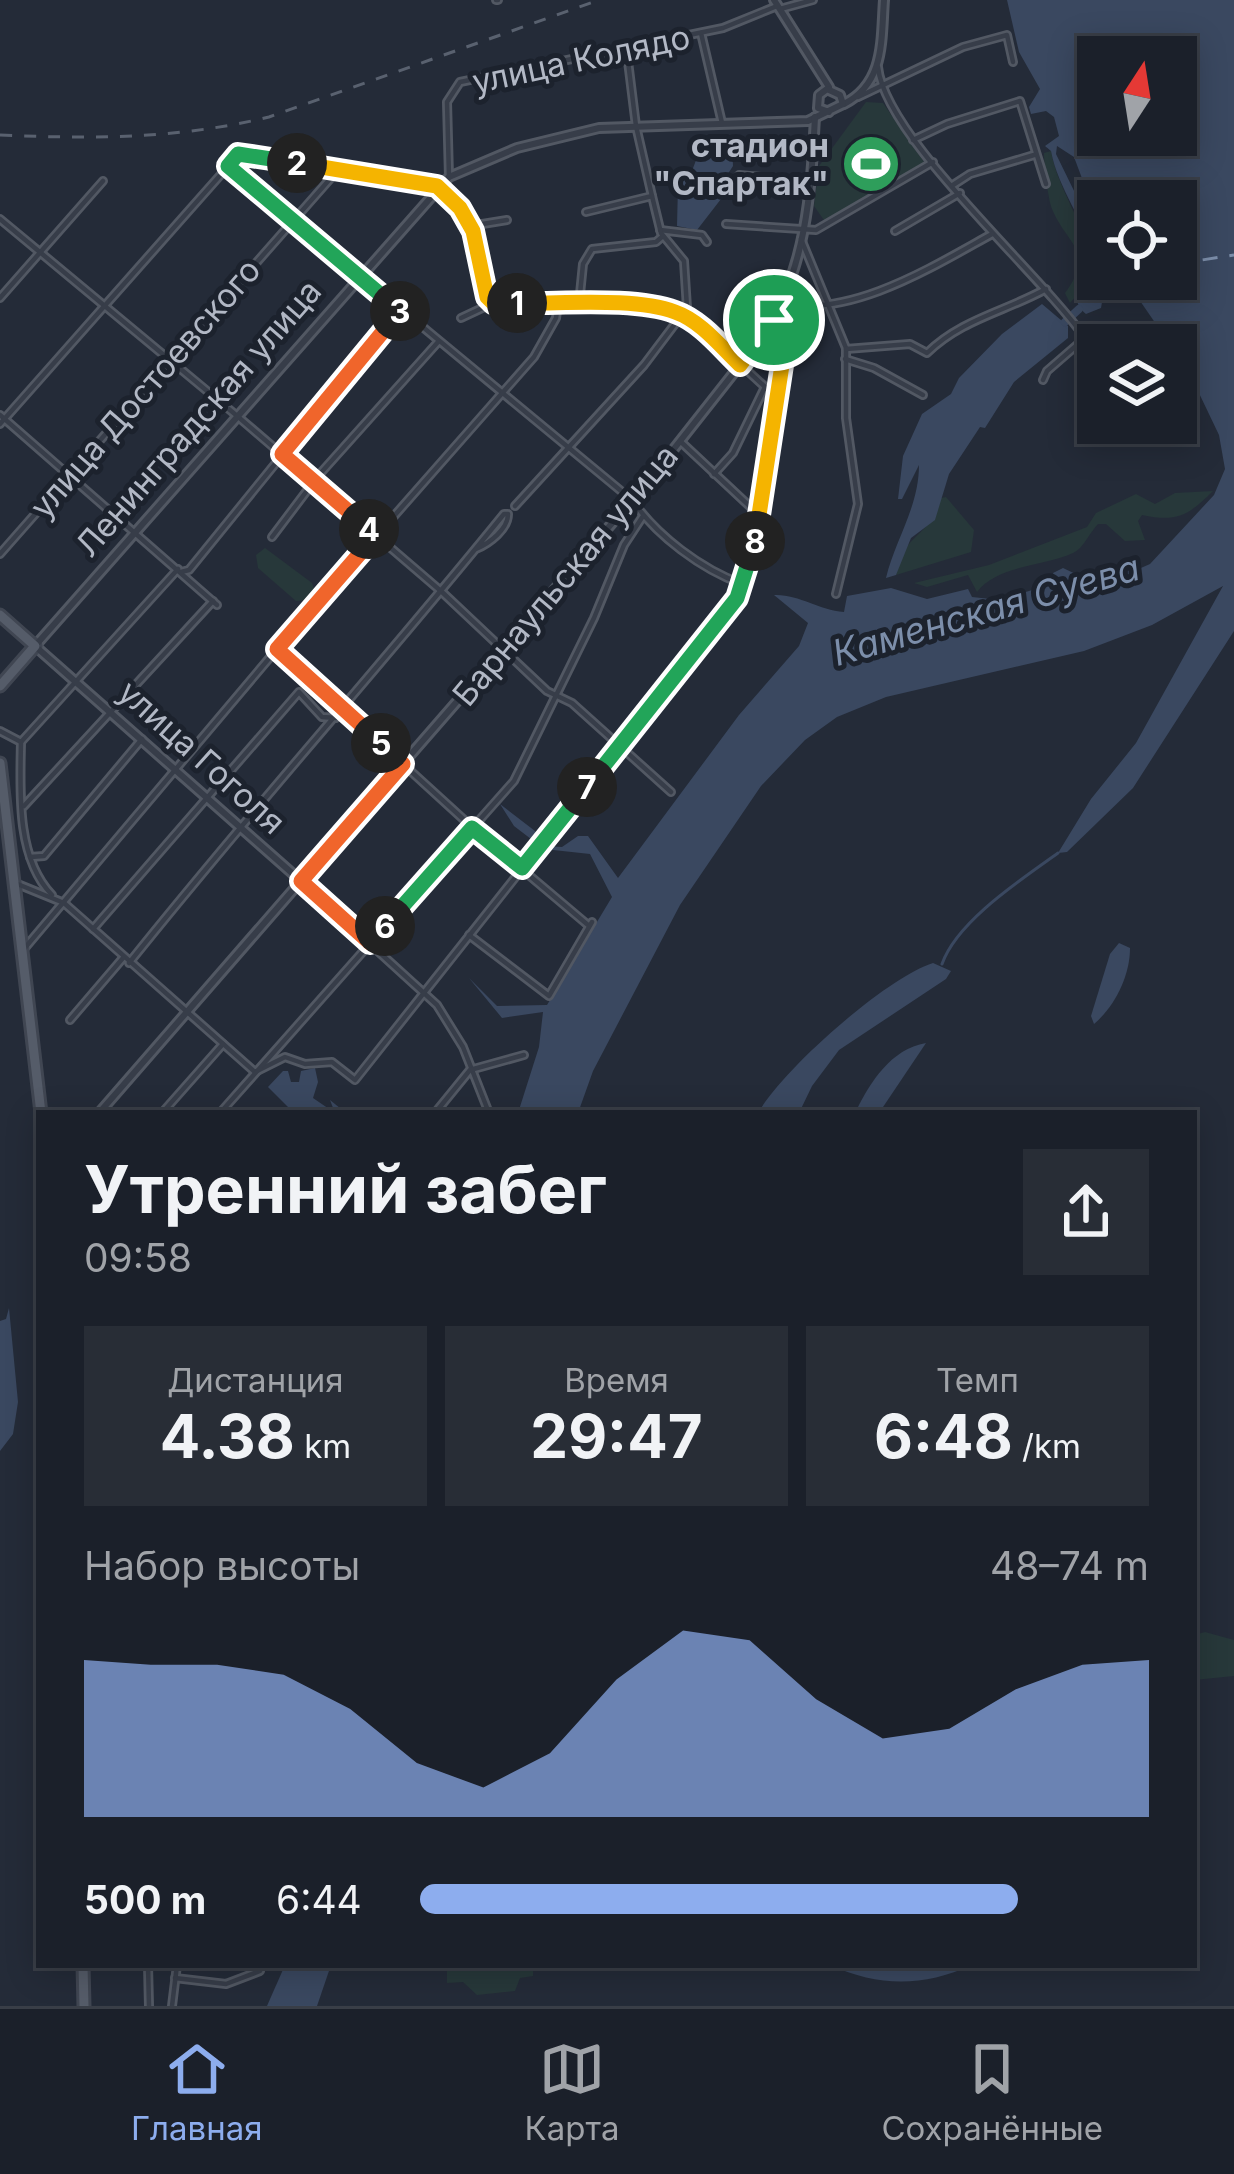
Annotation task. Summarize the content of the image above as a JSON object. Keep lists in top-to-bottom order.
{
  "streets": {
    "main road": ["Ленинградская улица", "улица Гоголя"],
    "street": ["улица Колядо", "улица Достоевского", "Барнаульская улица"]
  },
  "crossings": [
    ["улица Колядо", "Ленинградская улица"],
    ["Ленинградская улица", "Барнаульская улица"],
    ["Ленинградская улица", "улица Гоголя"],
    ["Барнаульская улица", "улица Гоголя"]
  ],
  "water": ["Каменская Суева"],
  "places": {
    "sports": ["стадион \"Спартак\""]
  },
  "north": "top",
  "page": {
    "pins": [
      "2",
      "1",
      "3",
      "4",
      "8",
      "5",
      "7",
      "6"
    ],
    "heading": ["Утренний забег", "09:58"],
    "stats": [
      ["Дистанция", "4.38 km"],
      ["Время", "29:47"],
      ["Темп", "6:48 /km"]
    ],
    "chart": ["Набор высоты", "48–74 m"],
    "list": [
      {
        "name": "500 m",
        "note": "6:44"
      }
    ],
    "tabs": ["Главная", "Карта", "Сохранённые"]
  }
}
